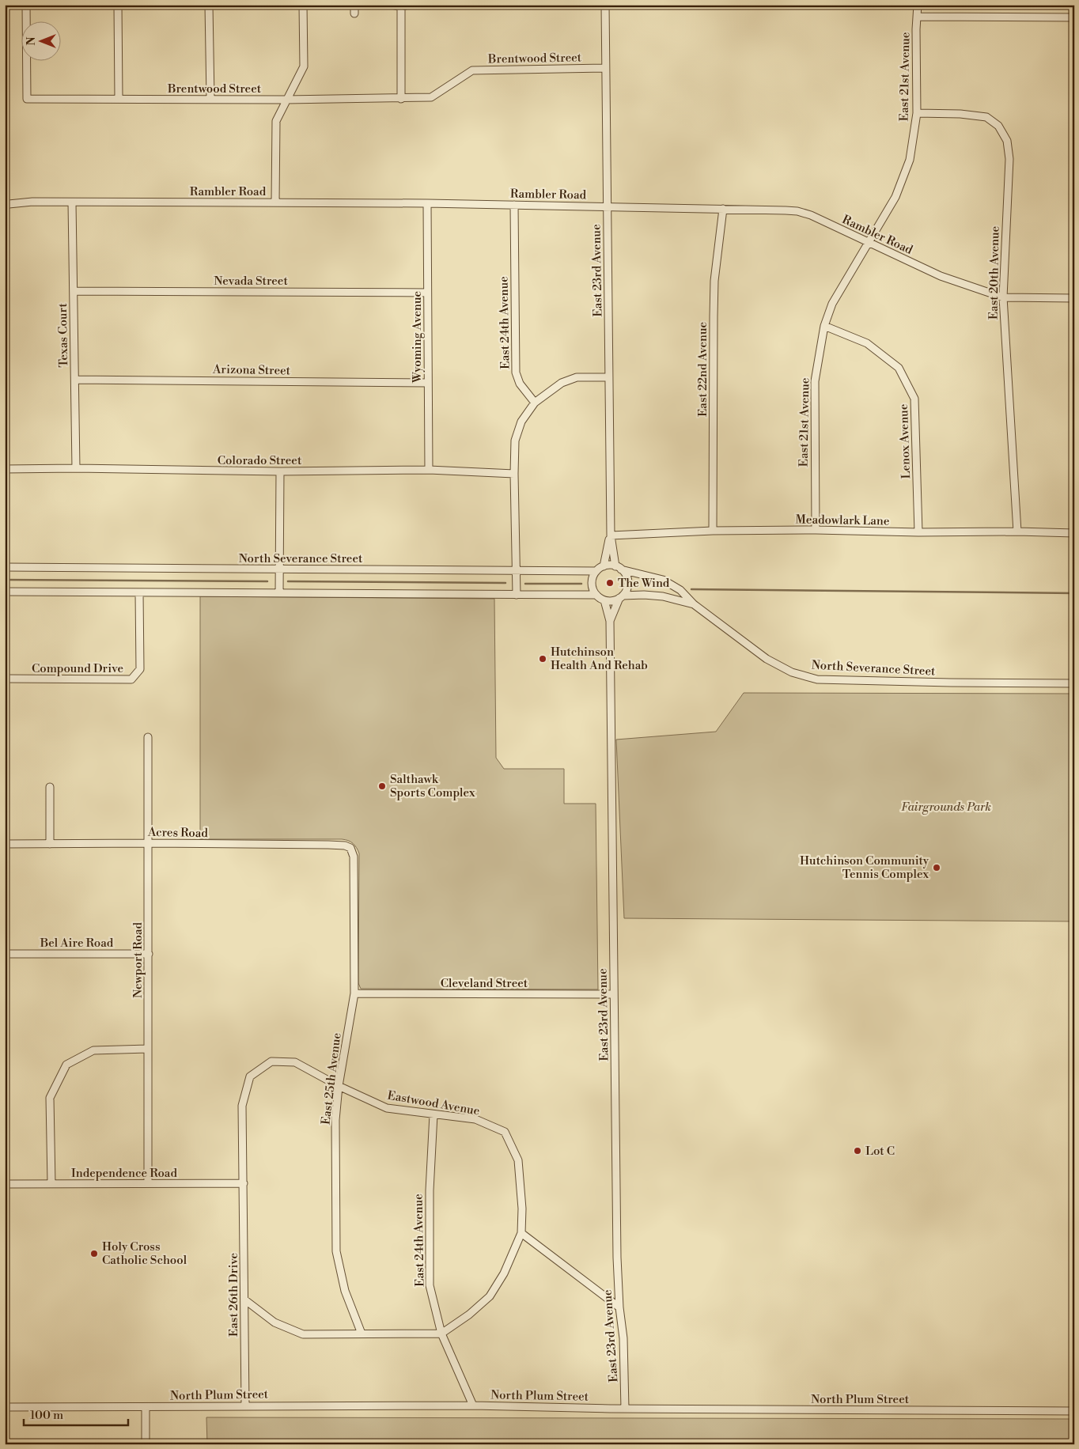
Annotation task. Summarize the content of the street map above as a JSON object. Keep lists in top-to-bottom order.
{
  "streets": {
    "street": [
      "Brentwood Street",
      "East 21st Avenue",
      "Rambler Road",
      "East 23rd Avenue",
      "East 20th Avenue",
      "Nevada Street",
      "East 24th Avenue",
      "Texas Court",
      "Wyoming Avenue",
      "East 22nd Avenue",
      "Arizona Street",
      "Lenox Avenue",
      "Colorado Street",
      "Meadowlark Lane",
      "North Severance Street",
      "Compound Drive",
      "Acres Road",
      "Bel Aire Road",
      "Newport Road",
      "Cleveland Street",
      "East 25th Avenue",
      "Eastwood Avenue",
      "Independence Road",
      "East 26th Drive",
      "North Plum Street"
    ]
  },
  "crossings": [
    ["Brentwood Street", "East 23rd Avenue"],
    ["East 21st Avenue", "Rambler Road"],
    ["East 21st Avenue", "East 20th Avenue"],
    ["East 21st Avenue", "Lenox Avenue"],
    ["East 21st Avenue", "Meadowlark Lane"],
    ["Rambler Road", "East 23rd Avenue"],
    ["Rambler Road", "East 20th Avenue"],
    ["Rambler Road", "East 24th Avenue"],
    ["Rambler Road", "Texas Court"],
    ["Rambler Road", "Wyoming Avenue"],
    ["Rambler Road", "East 22nd Avenue"],
    ["East 23rd Avenue", "Meadowlark Lane"],
    ["East 23rd Avenue", "North Severance Street"],
    ["East 23rd Avenue", "Cleveland Street"],
    ["East 23rd Avenue", "North Plum Street"],
    ["East 20th Avenue", "Meadowlark Lane"],
    ["Nevada Street", "Texas Court"],
    ["Nevada Street", "Wyoming Avenue"],
    ["East 24th Avenue", "Eastwood Avenue"],
    ["East 24th Avenue", "North Plum Street"],
    ["Texas Court", "Arizona Street"],
    ["Texas Court", "Colorado Street"],
    ["Wyoming Avenue", "Arizona Street"],
    ["Wyoming Avenue", "Colorado Street"],
    ["East 22nd Avenue", "Meadowlark Lane"],
    ["Lenox Avenue", "Meadowlark Lane"],
    ["Acres Road", "Newport Road"],
    ["Acres Road", "East 25th Avenue"],
    ["Bel Aire Road", "Newport Road"],
    ["Newport Road", "Independence Road"],
    ["Cleveland Street", "East 25th Avenue"],
    ["East 25th Avenue", "Eastwood Avenue"],
    ["Eastwood Avenue", "Independence Road"],
    ["Eastwood Avenue", "East 26th Drive"],
    ["Independence Road", "East 26th Drive"],
    ["East 26th Drive", "North Plum Street"]
  ],
  "parks": ["Fairgrounds Park"],
  "places": [
    "The Wind",
    "Hutchinson Health And Rehab",
    "Salthawk Sports Complex",
    "Hutchinson Community Tennis Complex",
    "Lot C",
    "Holy Cross Catholic School"
  ],
  "scale_bar": "100 m",
  "north": "left"
}
